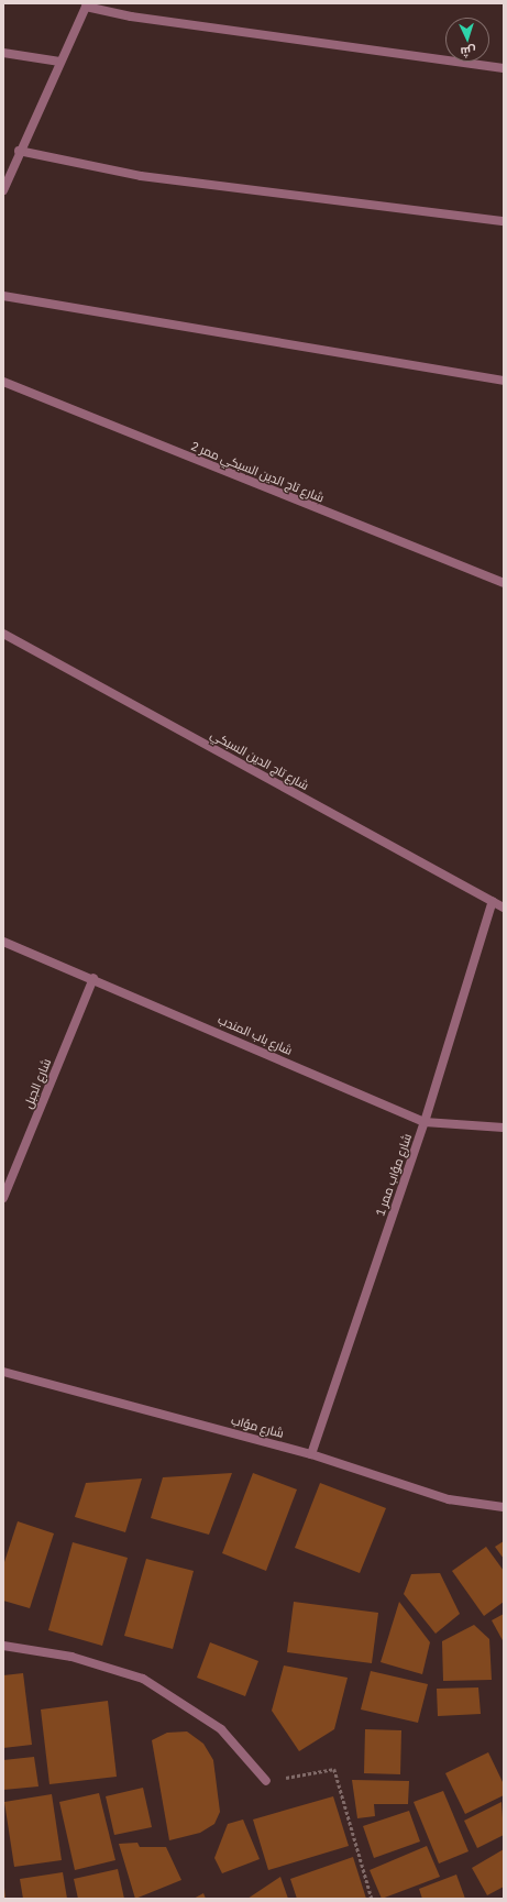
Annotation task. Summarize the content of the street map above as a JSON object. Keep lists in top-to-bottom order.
{
  "streets": {
    "street": [
      "شارع تاج الدين السبكي ممر 2",
      "شارع تاج الدين السبكي",
      "شارع باب المندب",
      "شارع الجبل",
      "شارع مؤاب ممر 1",
      "شارع مؤاب"
    ]
  },
  "crossings": [
    ["شارع تاج الدين السبكي", "شارع مؤاب ممر 1"],
    ["شارع باب المندب", "شارع الجبل"],
    ["شارع باب المندب", "شارع مؤاب ممر 1"],
    ["شارع مؤاب ممر 1", "شارع مؤاب"]
  ],
  "north": "bottom"
}
